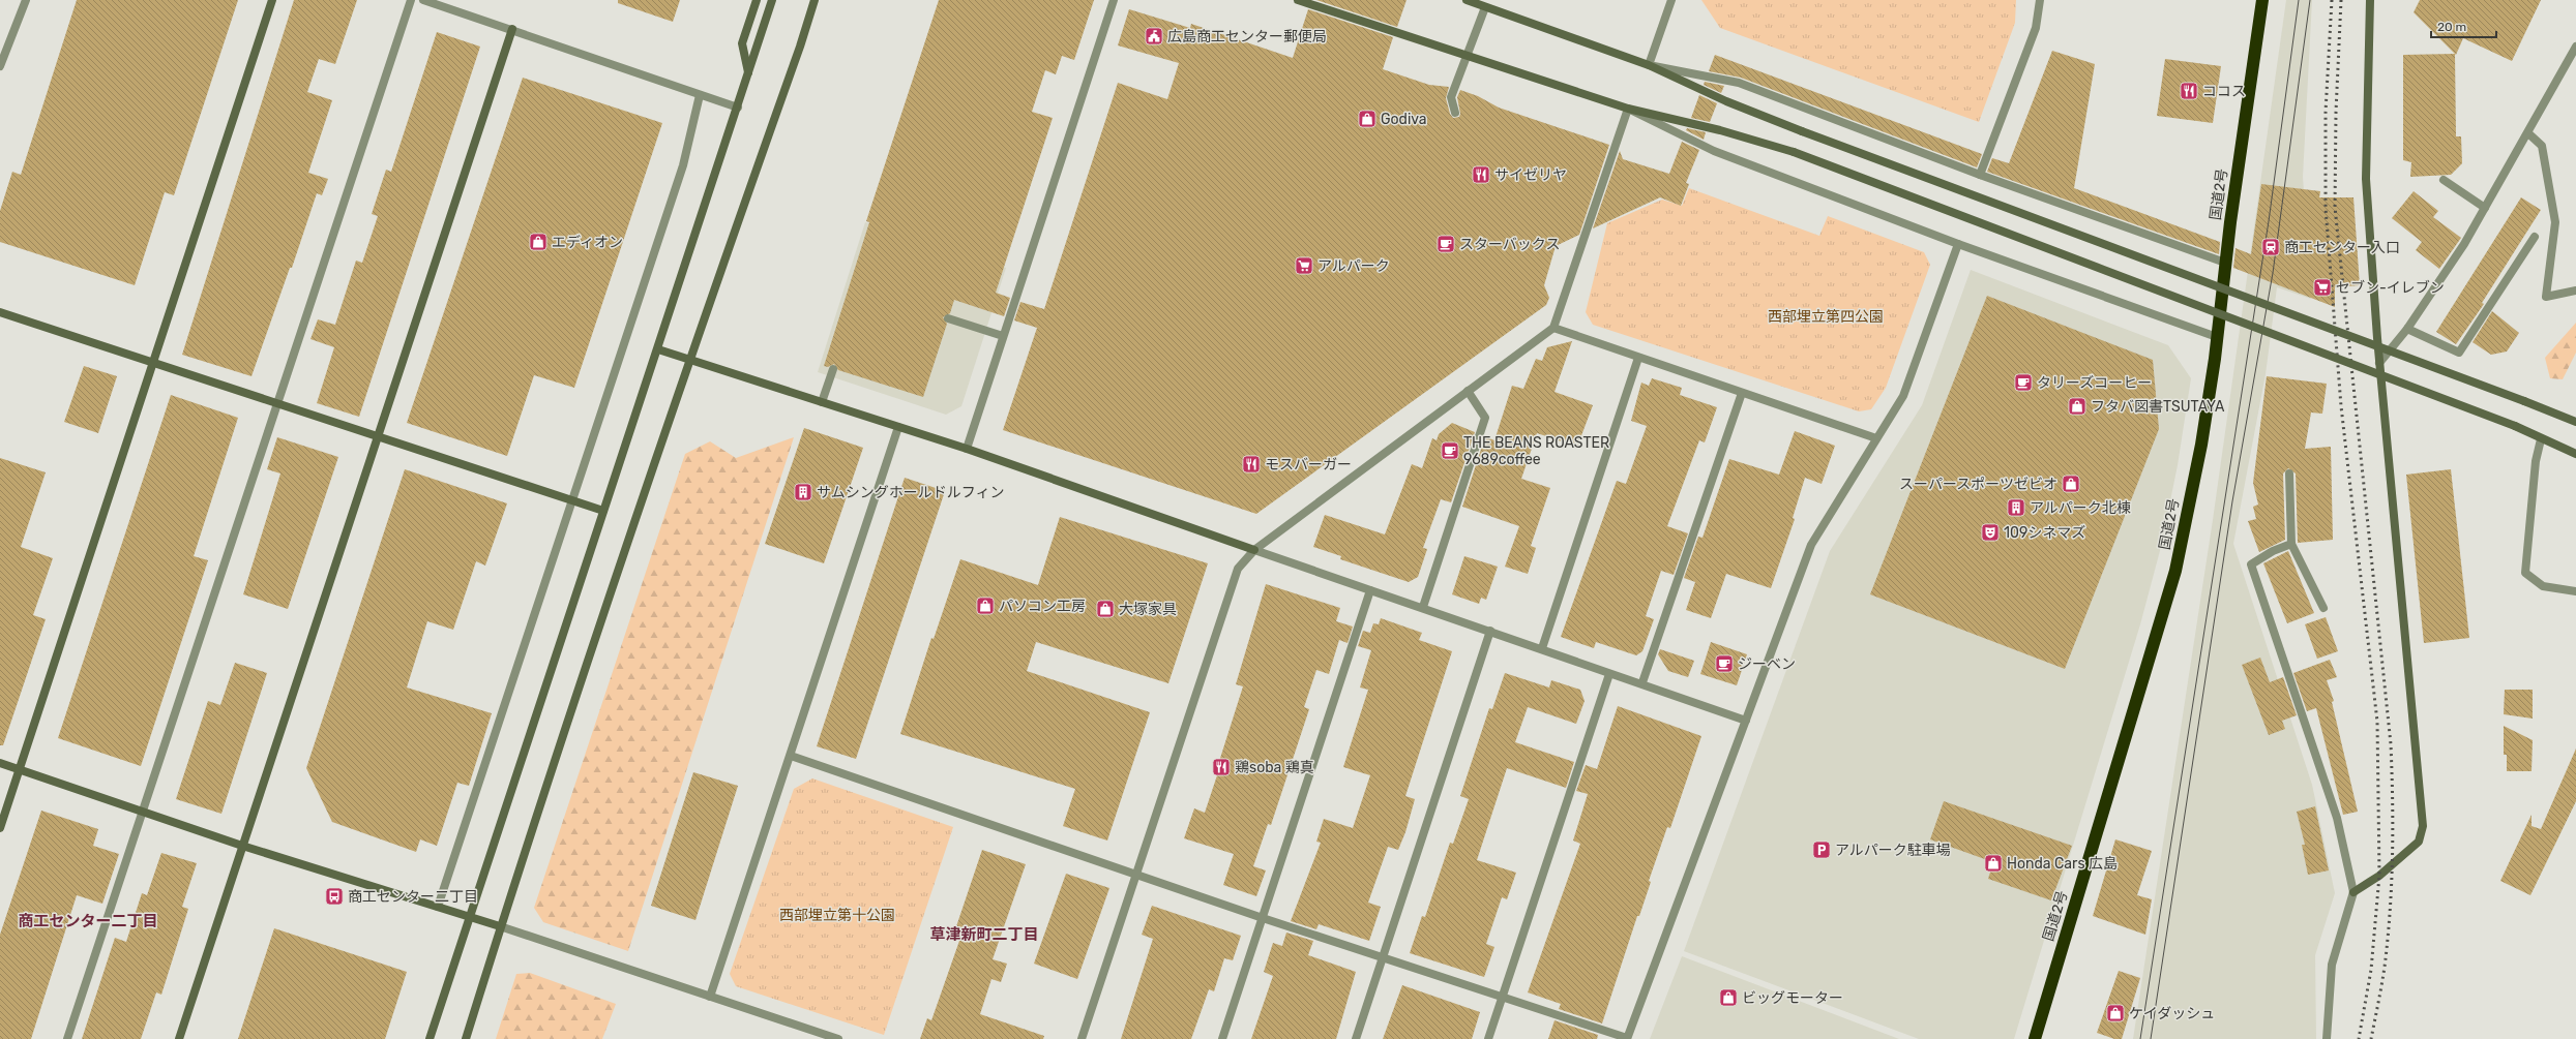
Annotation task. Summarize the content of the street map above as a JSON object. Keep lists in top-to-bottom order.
{
  "streets": {
    "highway": ["国道2号"]
  },
  "districts": ["商工センター二丁目", "草津新町二丁目"],
  "parks": ["西部埋立第四公園", "西部埋立第十公園"],
  "places": {
    "public building": ["広島商工センター郵便局"],
    "restaurant": [
      "ココス",
      "サイゼリヤ",
      "モスバーガー",
      "鶏soba 鶏真"
    ],
    "shop": [
      "Godiva",
      "エディオン",
      "フタバ図書TSUTAYA",
      "スーパースポーツゼビオ",
      "パソコン工房",
      "大塚家具",
      "Honda Cars 広島",
      "ビッグモーター",
      "ケイダッシュ"
    ],
    "cafe": [
      "スターバックス",
      "タリーズコーヒー",
      "THE BEANS ROASTER 9689coffee",
      "ジーベン"
    ],
    "station": ["商工センター入口"],
    "supermarket": ["アルパーク", "セブン-イレブン"],
    "building": ["サムシングホールドルフィン", "アルパーク北棟"],
    "theatre": ["109シネマズ"],
    "parking": ["アルパーク駐車場"],
    "bus stop": ["商工センター二丁目"]
  },
  "scale_bar": "20 m"
}
